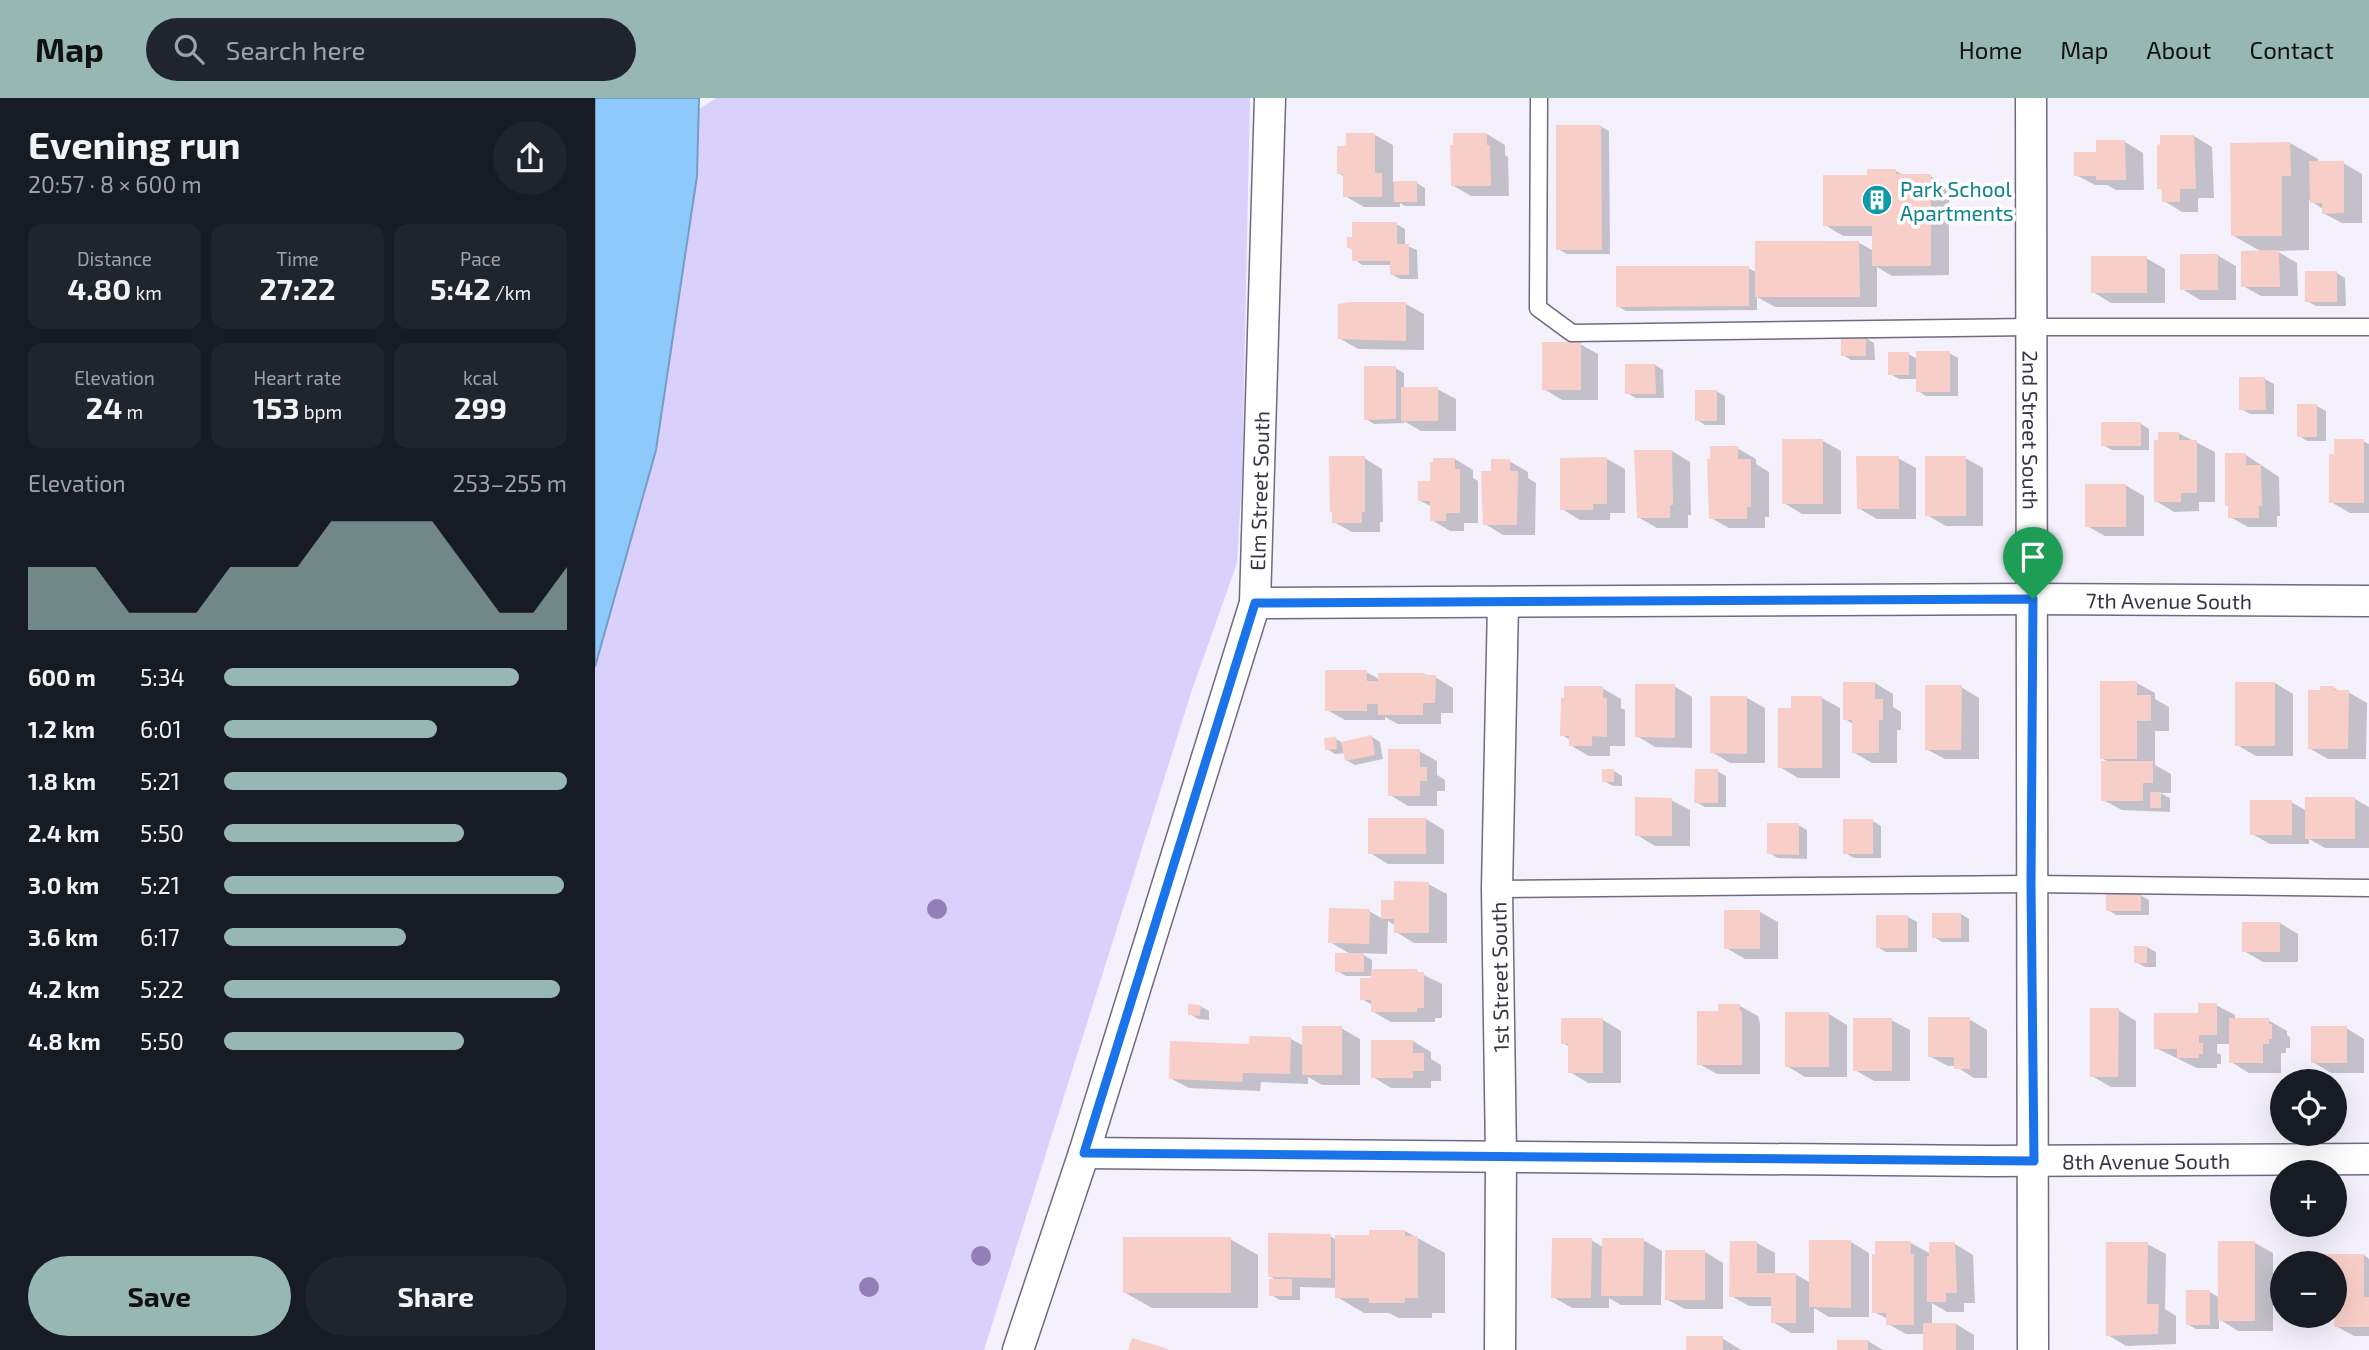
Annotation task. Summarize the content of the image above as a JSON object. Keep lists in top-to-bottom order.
{
  "streets": {
    "street": [
      "2nd Street South",
      "Elm Street South",
      "7th Avenue South",
      "1st Street South",
      "8th Avenue South"
    ]
  },
  "crossings": [
    ["2nd Street South", "7th Avenue South"],
    ["2nd Street South", "8th Avenue South"],
    ["Elm Street South", "7th Avenue South"],
    ["Elm Street South", "8th Avenue South"],
    ["7th Avenue South", "1st Street South"],
    ["1st Street South", "8th Avenue South"]
  ],
  "places": {
    "building": ["Park School Apartments"]
  },
  "page": {
    "header": "Map",
    "search": "Search here",
    "nav": [
      "Home",
      "Map",
      "About",
      "Contact"
    ],
    "heading": ["Evening run", "20:57 · 8 × 600 m"],
    "stats": [
      ["Distance", "4.80 km"],
      ["Time", "27:22"],
      ["Pace", "5:42 /km"],
      ["Elevation", "24 m"],
      ["Heart rate", "153 bpm"],
      ["kcal", "299"]
    ],
    "chart": ["Elevation", "253–255 m"],
    "list": [
      {
        "name": "600 m",
        "note": "5:34"
      },
      {
        "name": "1.2 km",
        "note": "6:01"
      },
      {
        "name": "1.8 km",
        "note": "5:21"
      },
      {
        "name": "2.4 km",
        "note": "5:50"
      },
      {
        "name": "3.0 km",
        "note": "5:21"
      },
      {
        "name": "3.6 km",
        "note": "6:17"
      },
      {
        "name": "4.2 km",
        "note": "5:22"
      },
      {
        "name": "4.8 km",
        "note": "5:50"
      }
    ],
    "map_buttons": ["+", "−"],
    "buttons": ["Save", "Share"]
  }
}
